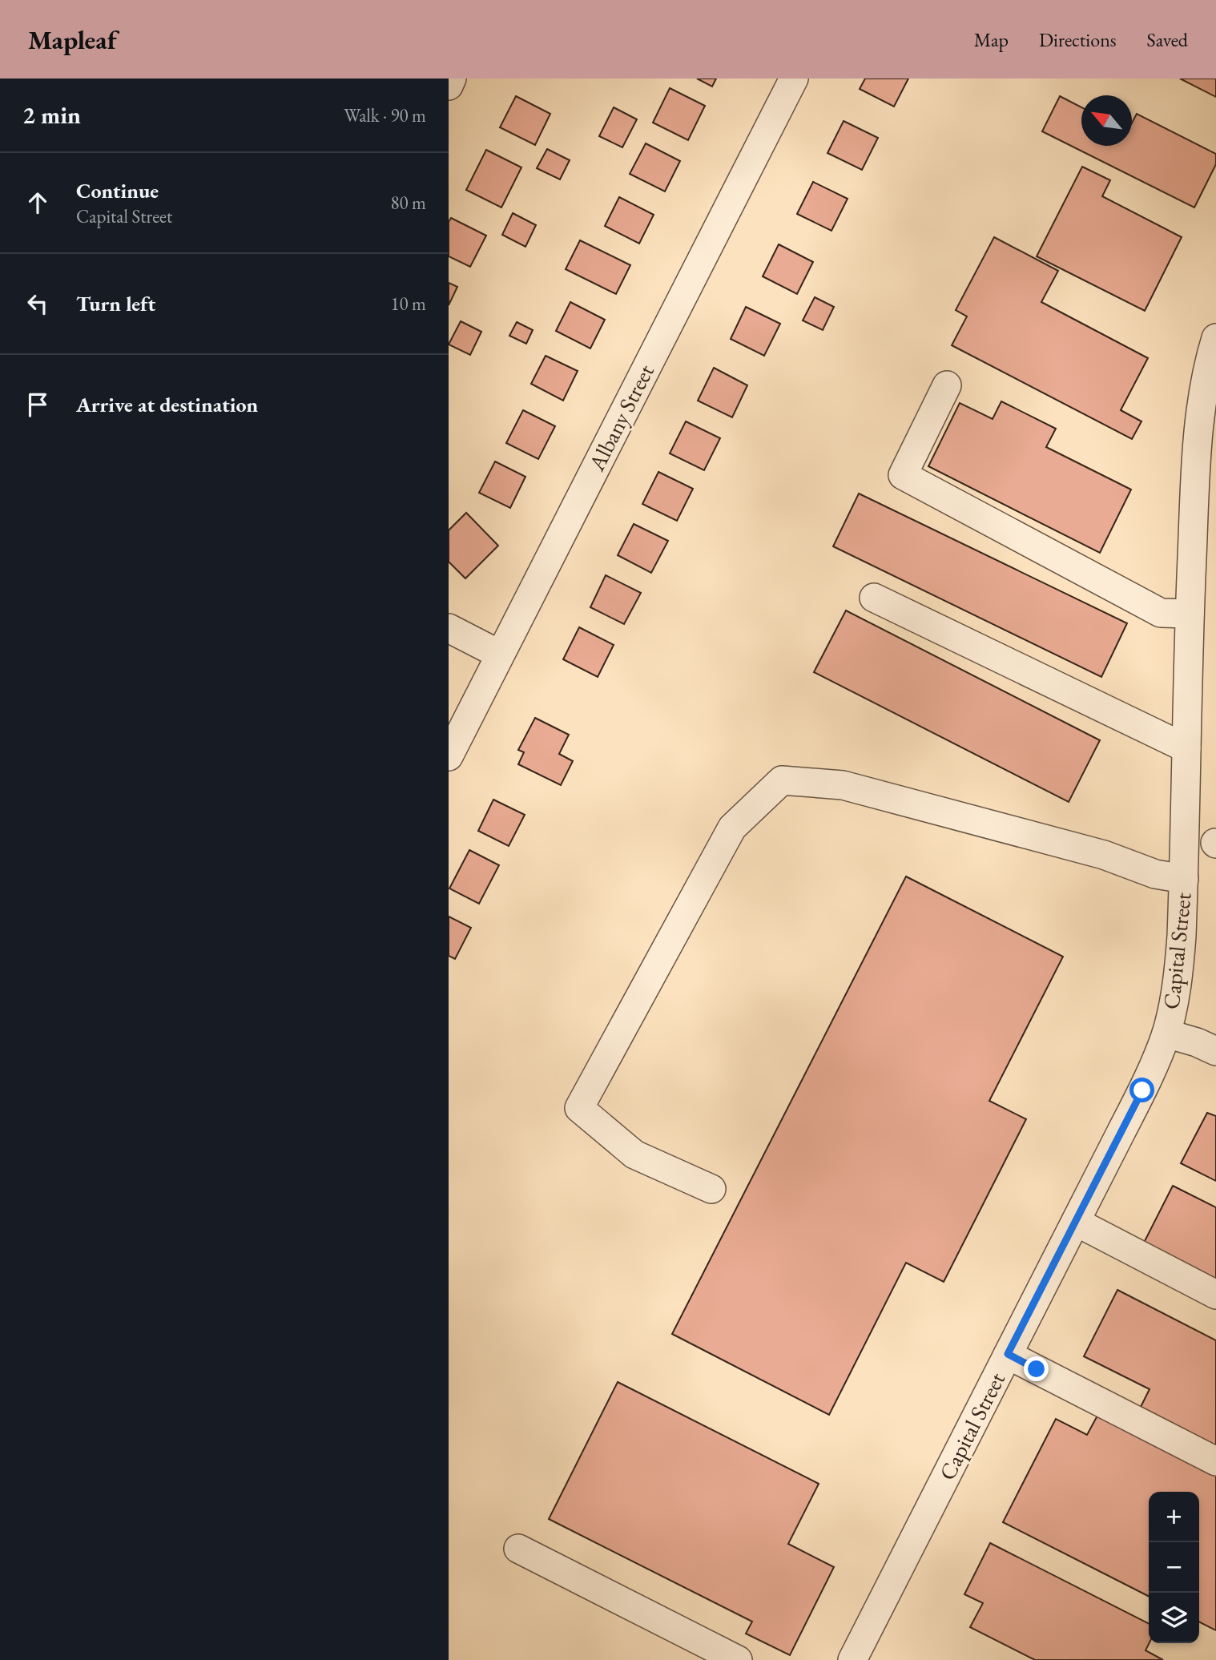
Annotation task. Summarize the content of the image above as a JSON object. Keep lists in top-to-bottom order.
{
  "streets": {
    "street": ["Albany Street", "Capital Street"]
  },
  "north": "top left",
  "page": {
    "header": "Mapleaf",
    "nav": ["Map", "Directions", "Saved"],
    "heading": ["2 min", "Walk · 90 m"],
    "list": [
      ["Continue", "Capital Street", "80 m"],
      ["Turn left", "10 m"],
      "Arrive at destination"
    ],
    "map_buttons": ["+", "−"]
  }
}
